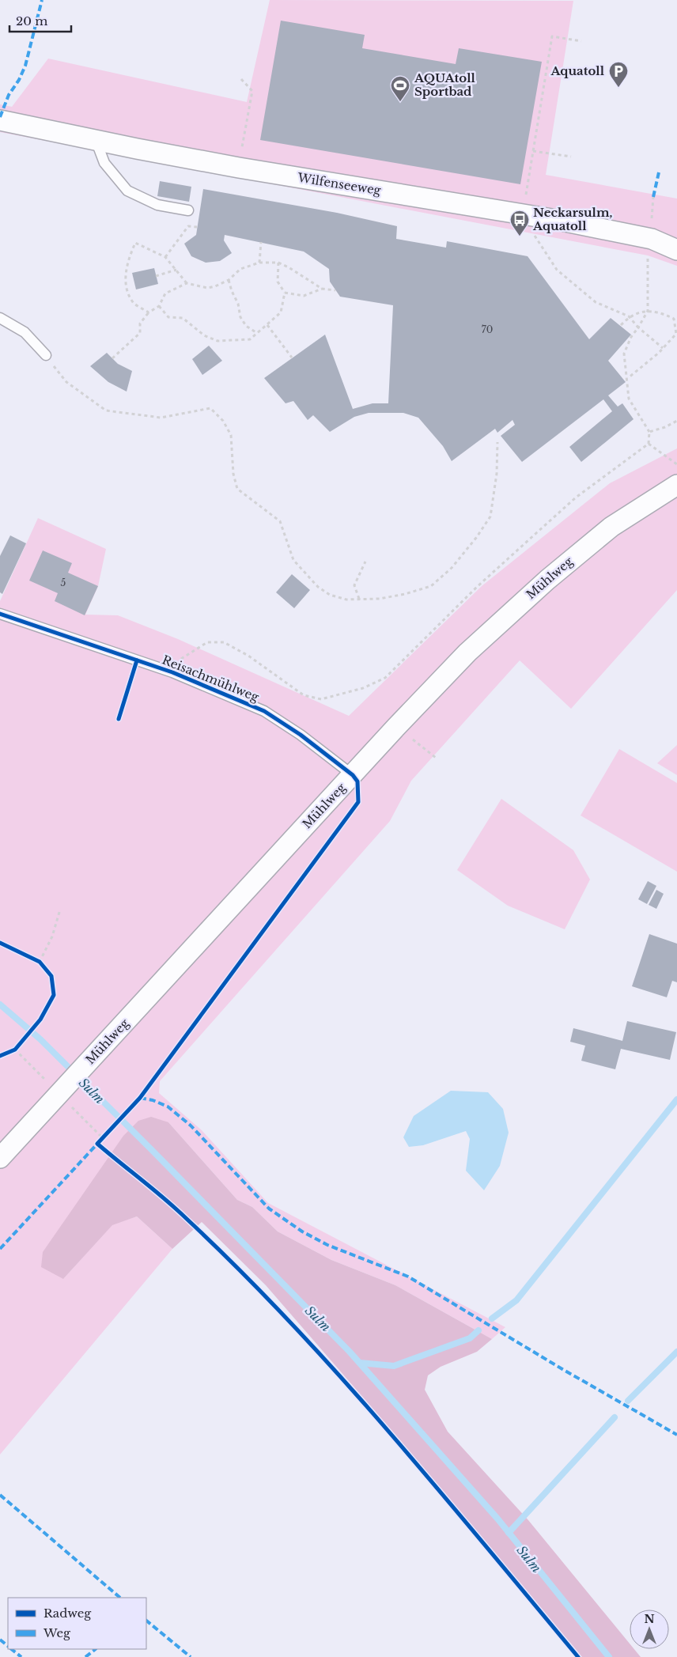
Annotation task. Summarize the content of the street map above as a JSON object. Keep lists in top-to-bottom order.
{
  "streets": {
    "street": ["Wilfenseeweg", "Mühlweg"],
    "lane": ["Reisachmühlweg"]
  },
  "crossings": [
    ["Mühlweg", "Reisachmühlweg"]
  ],
  "water": ["Sulm"],
  "places": {
    "parking": ["Aquatoll"],
    "sports": ["AQUAtoll Sportbad"],
    "bus stop": ["Neckarsulm, Aquatoll"]
  },
  "house_numbers": ["70", "5"],
  "legend": ["Radweg", "Weg"],
  "scale_bar": "20 m",
  "north": "top"
}
